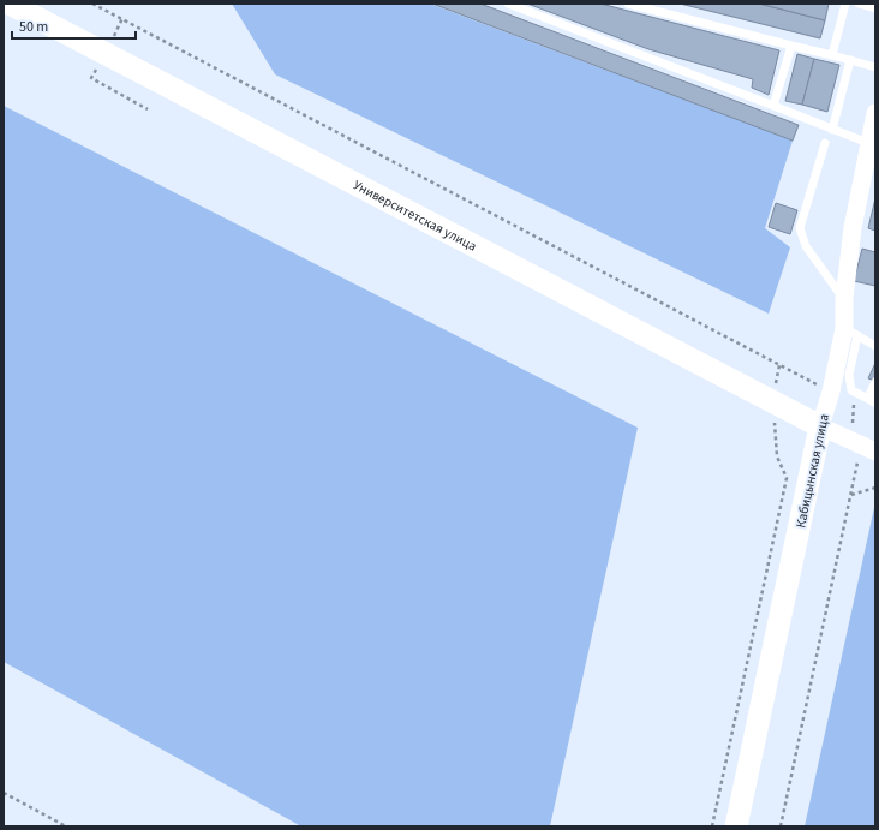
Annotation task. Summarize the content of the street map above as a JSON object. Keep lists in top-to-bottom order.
{
  "streets": {
    "street": ["Университетская улица", "Кабицынская улица"]
  },
  "crossings": [
    ["Университетская улица", "Кабицынская улица"]
  ],
  "scale_bar": "50 m"
}
